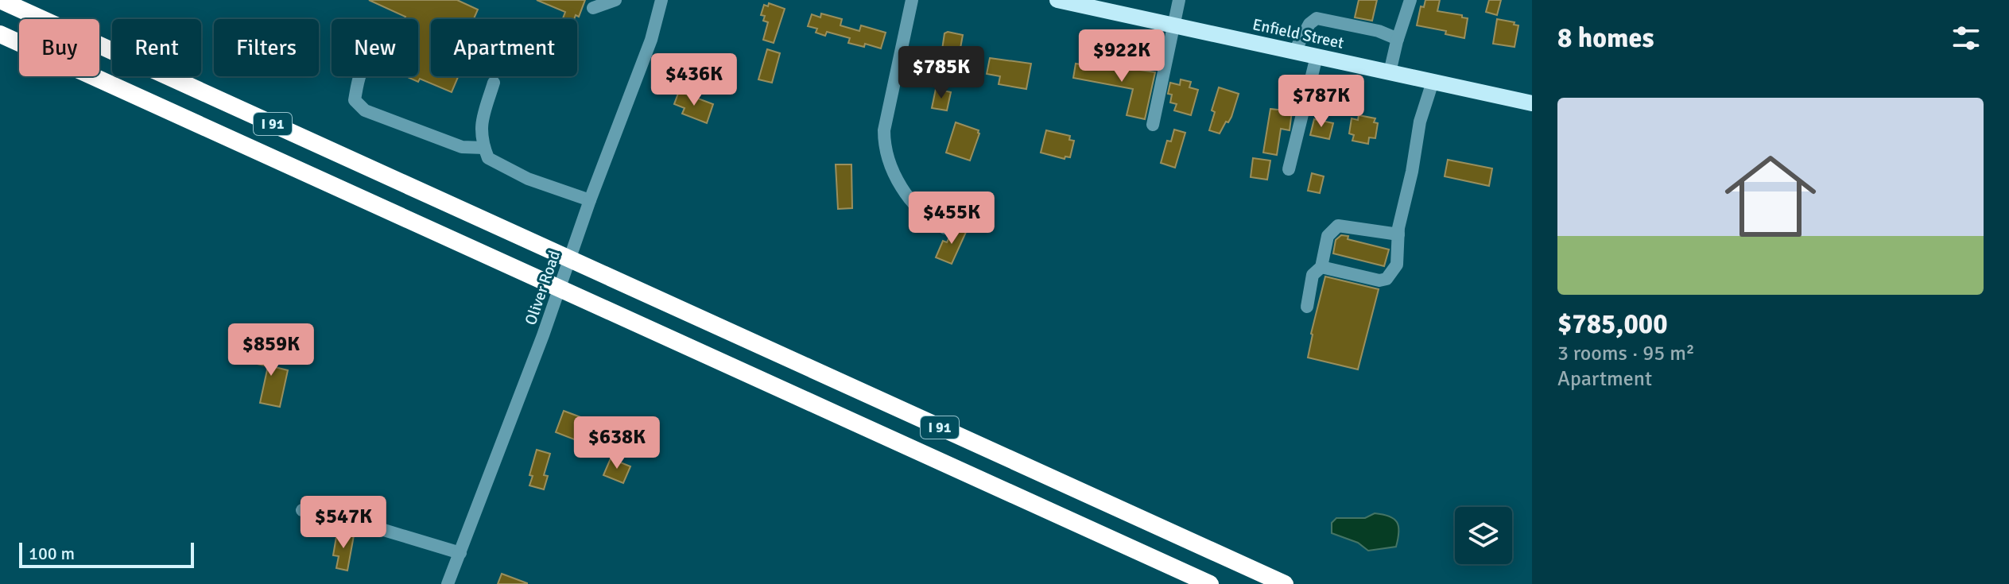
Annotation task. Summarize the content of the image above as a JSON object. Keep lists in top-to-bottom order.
{
  "streets": {
    "highway": ["I 91"],
    "main road": ["Enfield Street"],
    "street": ["Oliver Road"]
  },
  "scale_bar": "100 m",
  "page": {
    "heading": "8 homes",
    "chip": [
      "Buy",
      "Rent",
      "Filters",
      "New",
      "Apartment"
    ],
    "price": [
      "$922K",
      "$785K",
      "$436K",
      "$787K",
      "$455K",
      "$859K",
      "$638K",
      "$547K"
    ],
    "list": [
      {
        "name": "$785,000",
        "note": "3 rooms · 95 m² · Apartment"
      }
    ],
    "scale": "100 m"
  }
}
